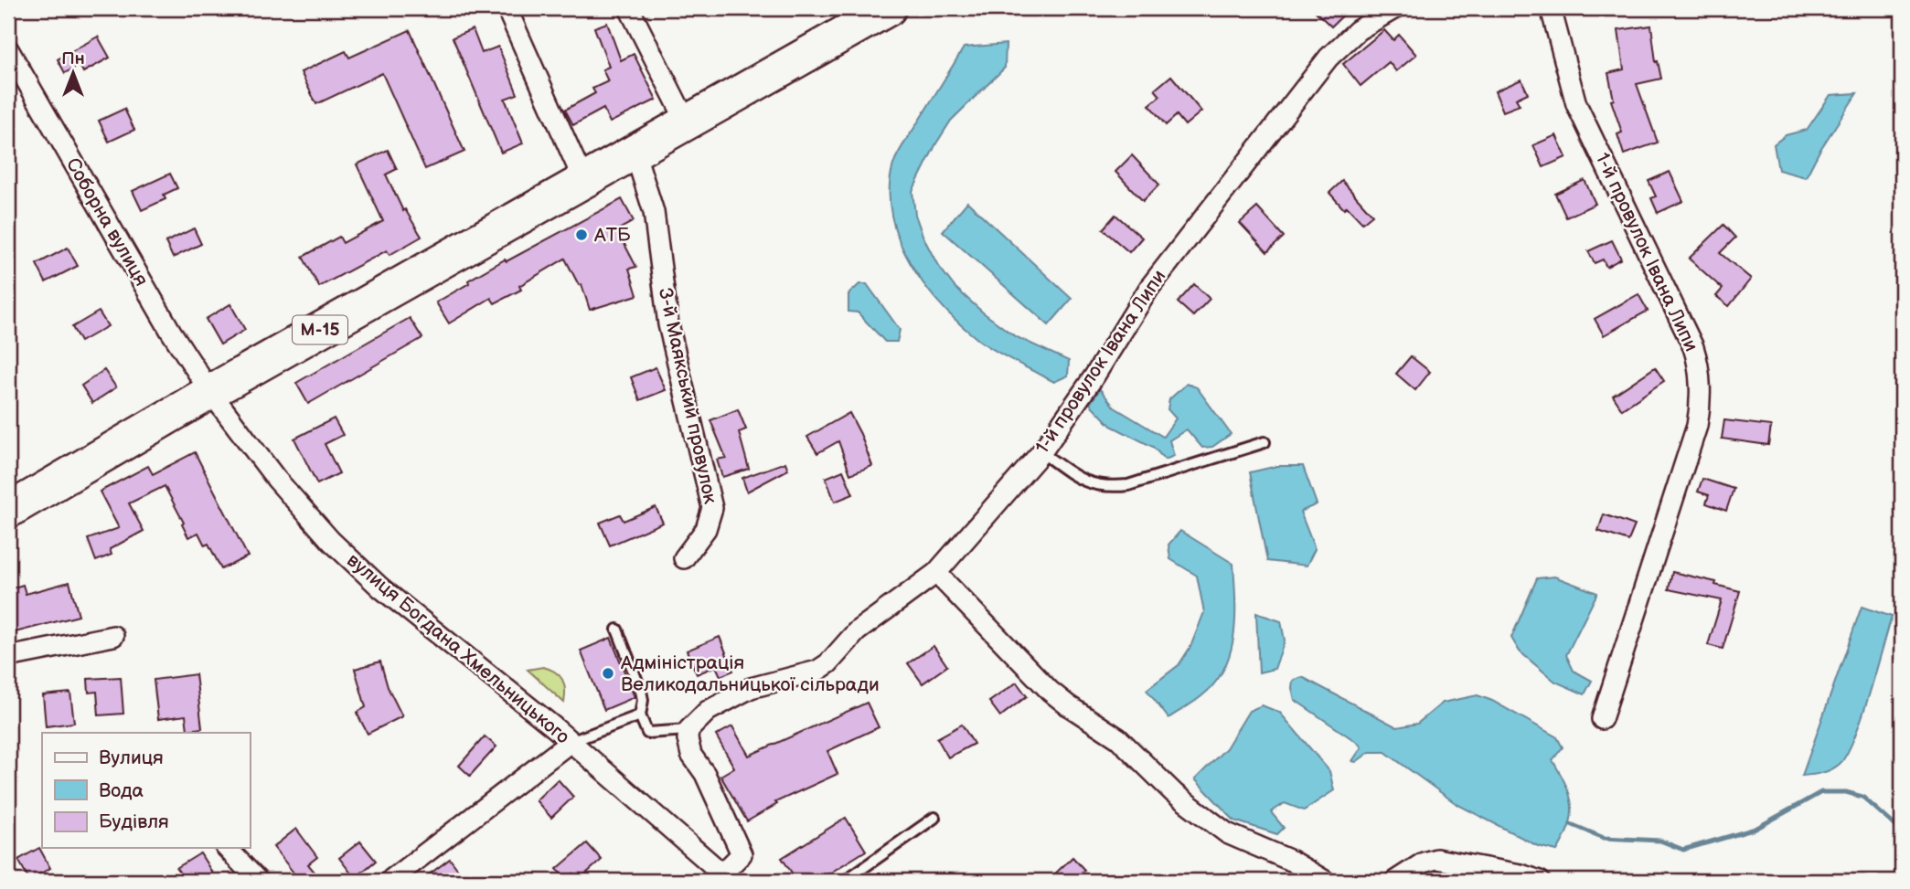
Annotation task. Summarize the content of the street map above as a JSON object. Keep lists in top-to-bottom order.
{
  "streets": {
    "highway": ["М-15"],
    "street": [
      "Соборна вулиця",
      "1-й провулок Івана Липи",
      "3-й Маякський провулок",
      "вулиця Богдана Хмельницького"
    ]
  },
  "crossings": [
    ["Соборна вулиця", "М-15"],
    ["Соборна вулиця", "вулиця Богдана Хмельницького"],
    ["М-15", "3-й Маякський провулок"],
    ["М-15", "вулиця Богдана Хмельницького"]
  ],
  "places": ["АТБ", "Адміністрація Великодальницької сільради"],
  "legend": ["Вулиця", "Вода", "Будівля"],
  "north": "top"
}
